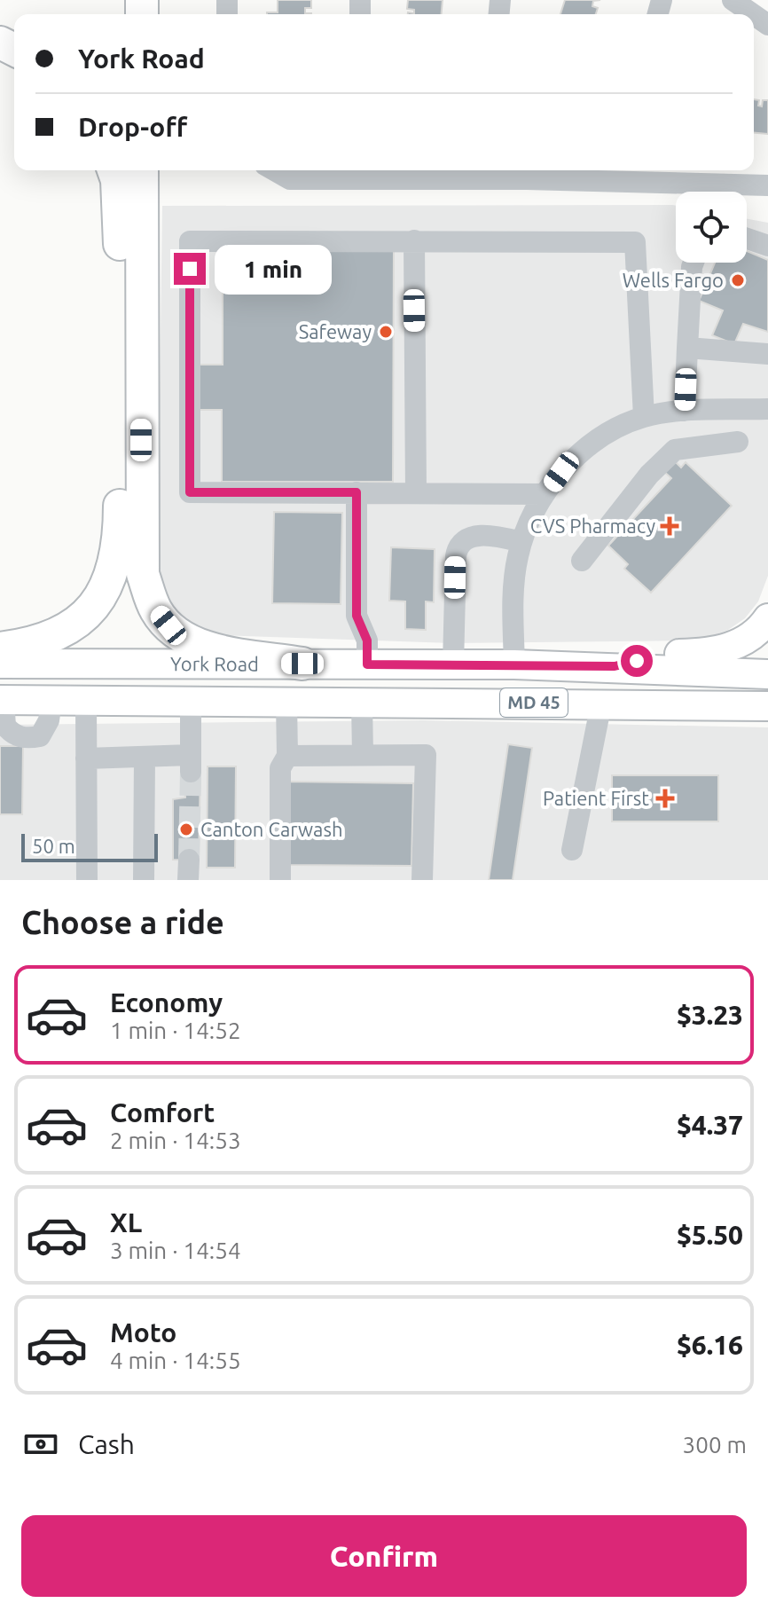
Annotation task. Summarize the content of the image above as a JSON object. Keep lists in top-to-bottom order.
{
  "streets": {
    "main road": ["York Road", "MD 45"]
  },
  "places": {
    "other": ["Wells Fargo", "Safeway", "Canton Carwash"],
    "health": ["CVS Pharmacy", "Patient First"]
  },
  "scale_bar": "50 m",
  "page": {
    "banner": ["York Road", "Drop-off"],
    "bubble": "1 min",
    "scale": "50 m",
    "heading": "Choose a ride",
    "list": [
      {
        "name": "Economy",
        "note": "1 min · 14:52",
        "value": "$3.23"
      },
      {
        "name": "Comfort",
        "note": "2 min · 14:53",
        "value": "$4.37"
      },
      {
        "name": "XL",
        "note": "3 min · 14:54",
        "value": "$5.50"
      },
      {
        "name": "Moto",
        "note": "4 min · 14:55",
        "value": "$6.16"
      }
    ],
    "pay": ["Cash", "300 m"],
    "buttons": "Confirm"
  }
}
